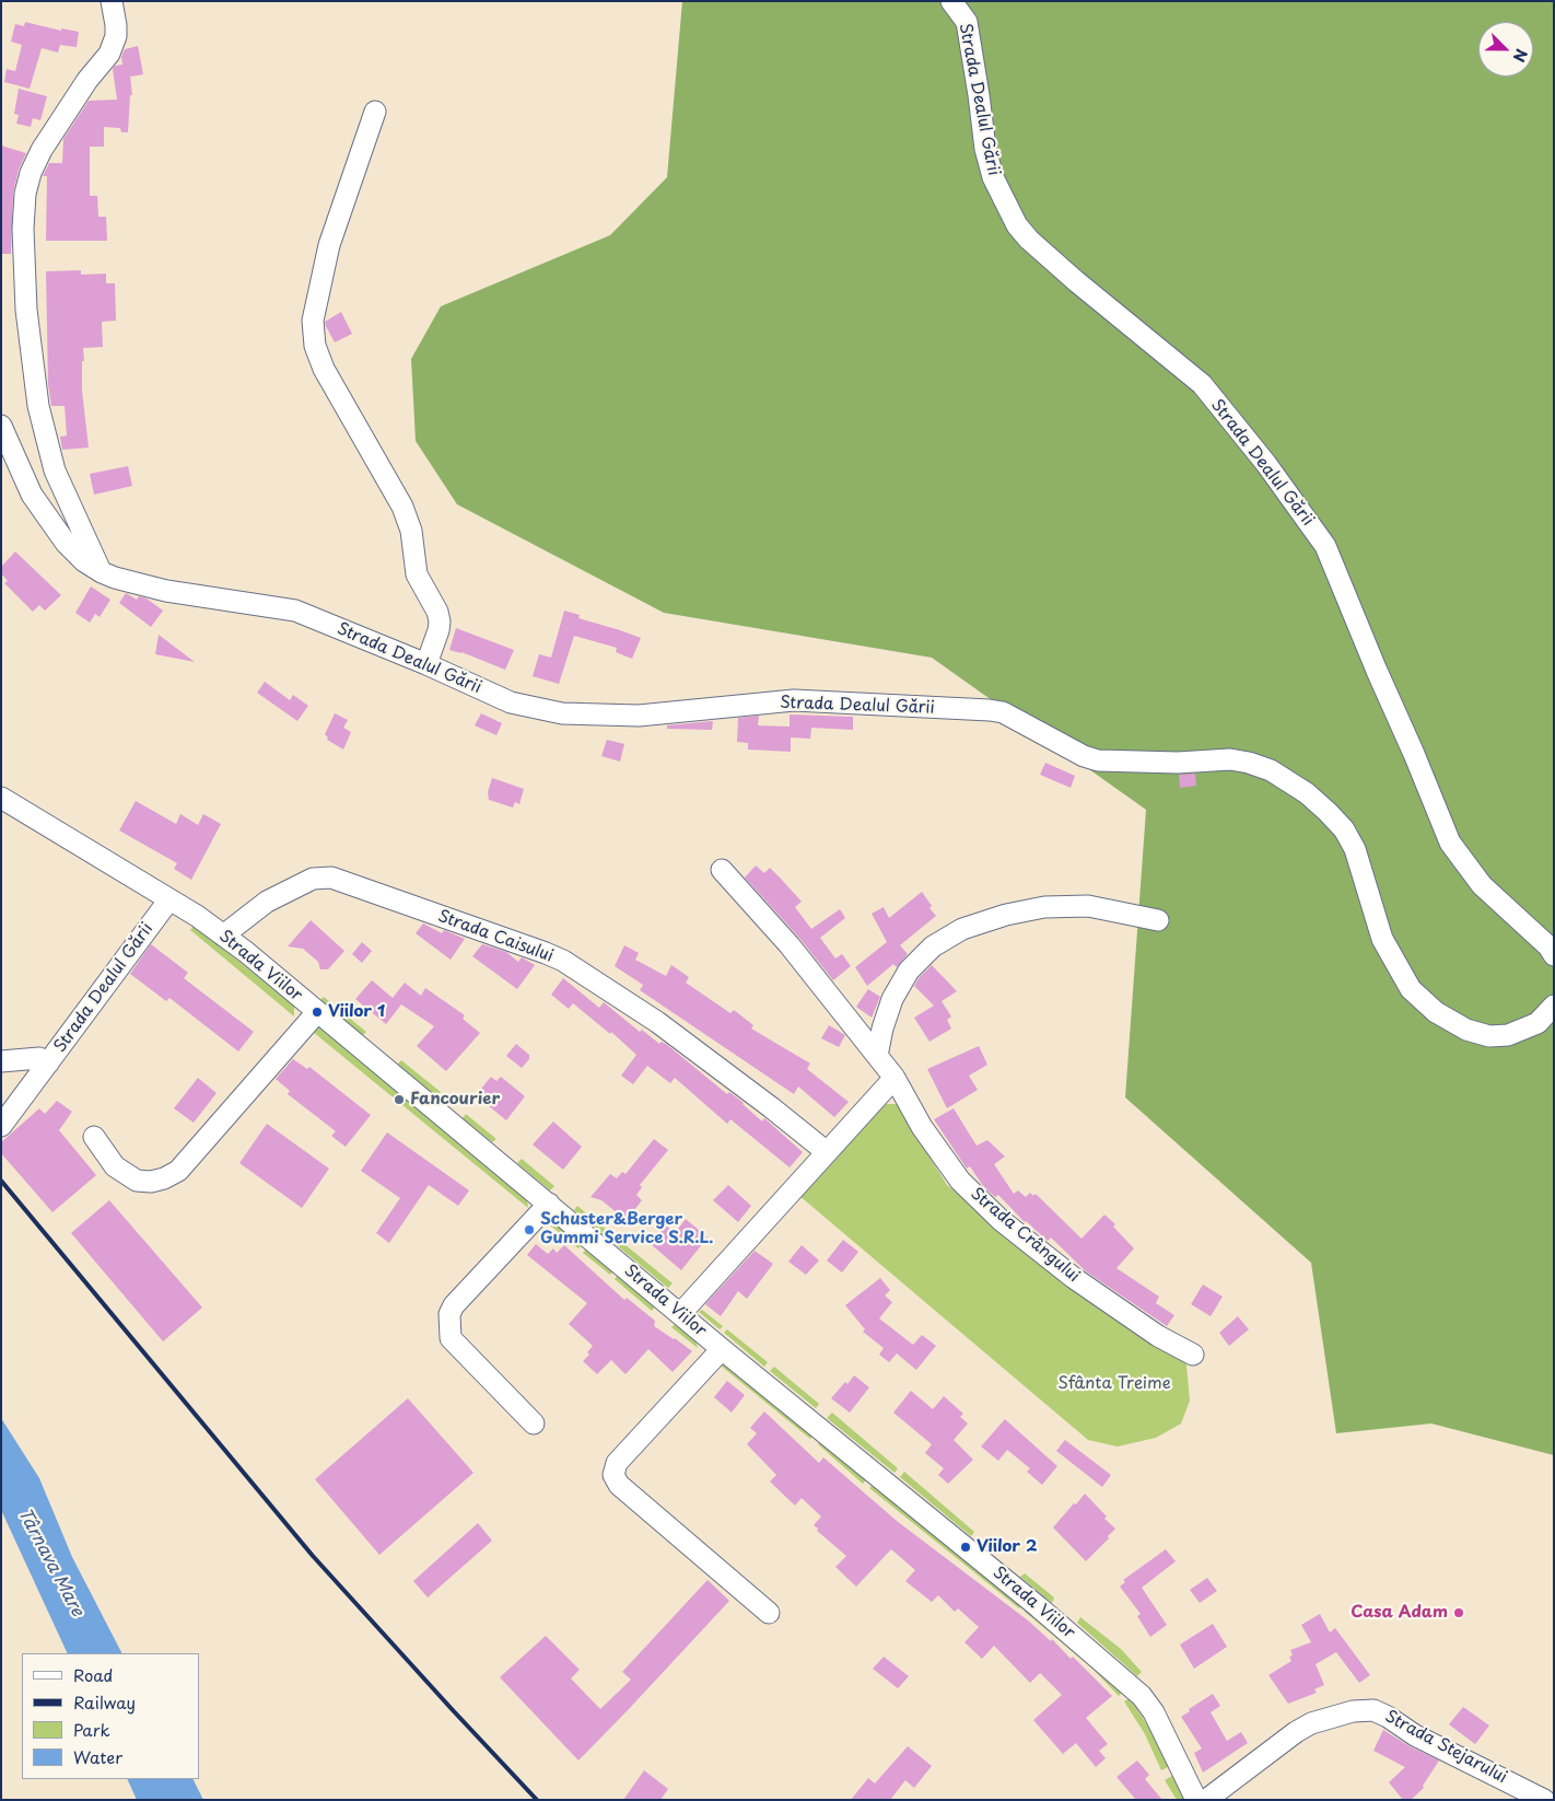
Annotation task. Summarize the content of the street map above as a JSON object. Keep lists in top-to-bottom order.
{
  "streets": {
    "street": [
      "Strada Dealul Gării",
      "Strada Caisului",
      "Strada Viilor",
      "Strada Crângului",
      "Strada Stejarului"
    ]
  },
  "crossings": [
    ["Strada Dealul Gării", "Strada Viilor"],
    ["Strada Caisului", "Strada Viilor"]
  ],
  "water": ["Târnava Mare"],
  "parks": ["Sfânta Treime"],
  "places": [
    "Viilor 1",
    "Fancourier",
    "Schuster&Berger Gummi Service S.R.L.",
    "Viilor 2",
    "Casa Adam"
  ],
  "legend": [
    "Road",
    "Railway",
    "Park",
    "Water"
  ],
  "north": "bottom right"
}
